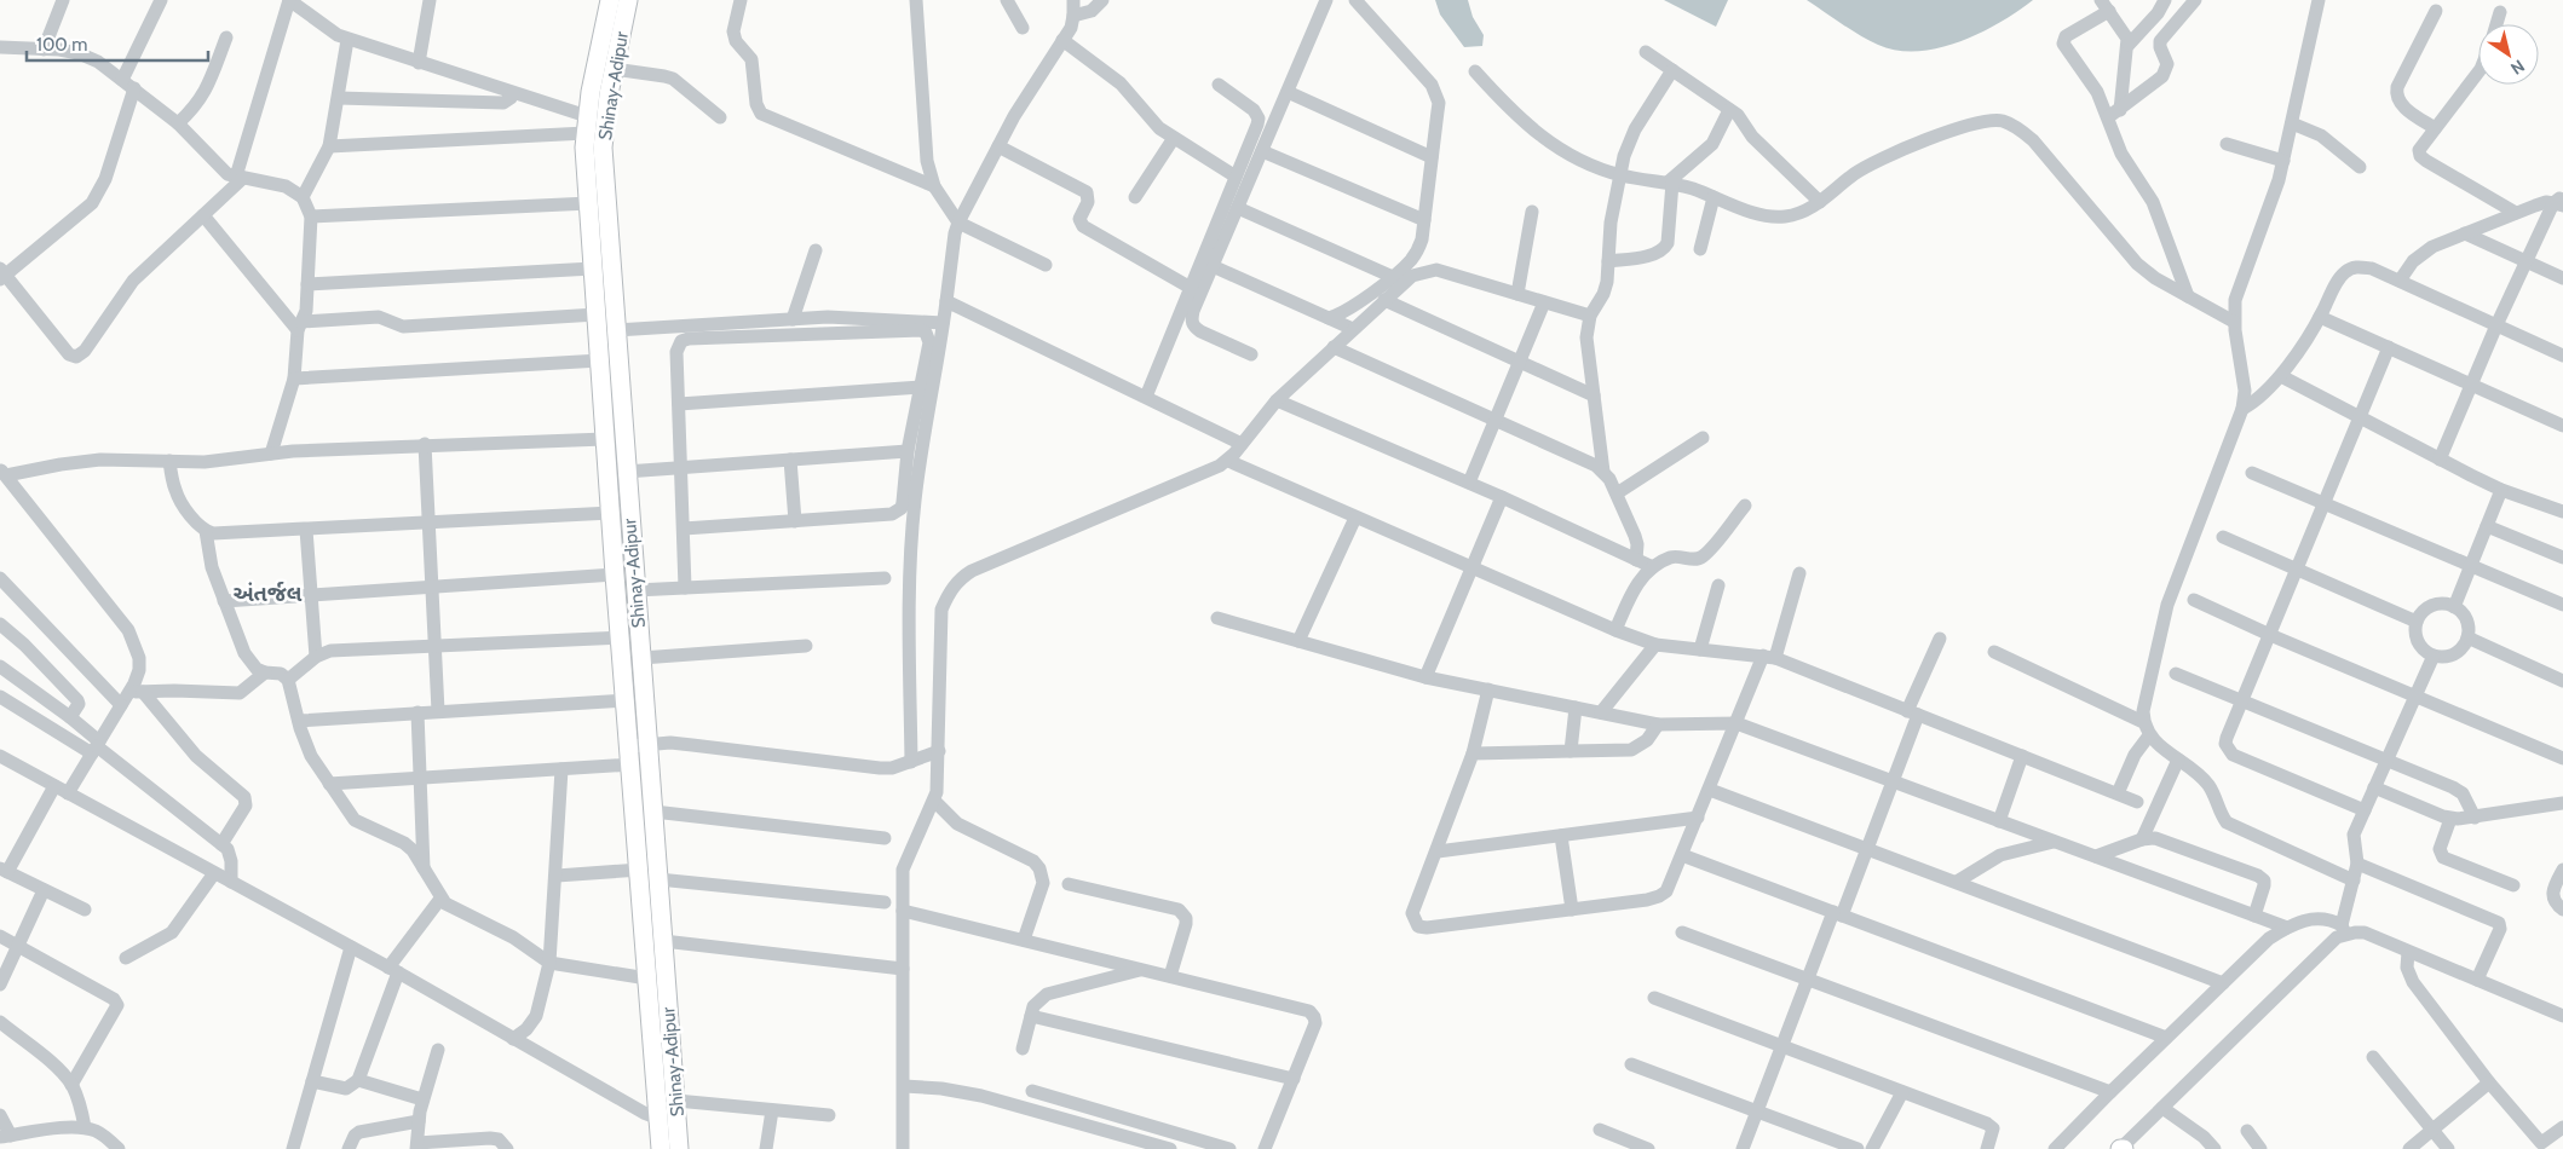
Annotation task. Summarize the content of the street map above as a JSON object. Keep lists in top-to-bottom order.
{
  "streets": {
    "main road": ["Shinay-Adipur"]
  },
  "districts": ["અંતર્જલ"],
  "scale_bar": "100 m",
  "north": "bottom right"
}
